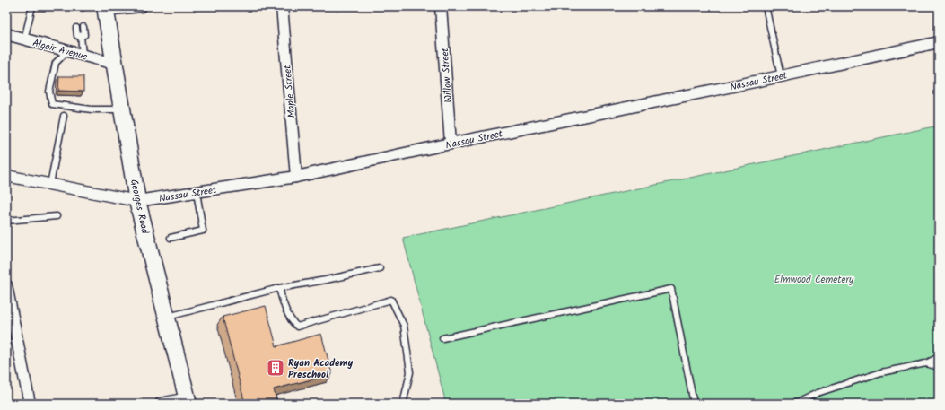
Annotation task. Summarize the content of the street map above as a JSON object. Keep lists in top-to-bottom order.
{
  "streets": {
    "street": [
      "Algair Avenue",
      "Willow Street",
      "Nassau Street",
      "Maple Street",
      "Georges Road"
    ]
  },
  "crossings": [
    ["Algair Avenue", "Georges Road"],
    ["Willow Street", "Nassau Street"],
    ["Nassau Street", "Maple Street"],
    ["Nassau Street", "Georges Road"]
  ],
  "parks": ["Elmwood Cemetery"],
  "places": {
    "building": ["Ryan Academy Preschool"]
  }
}
